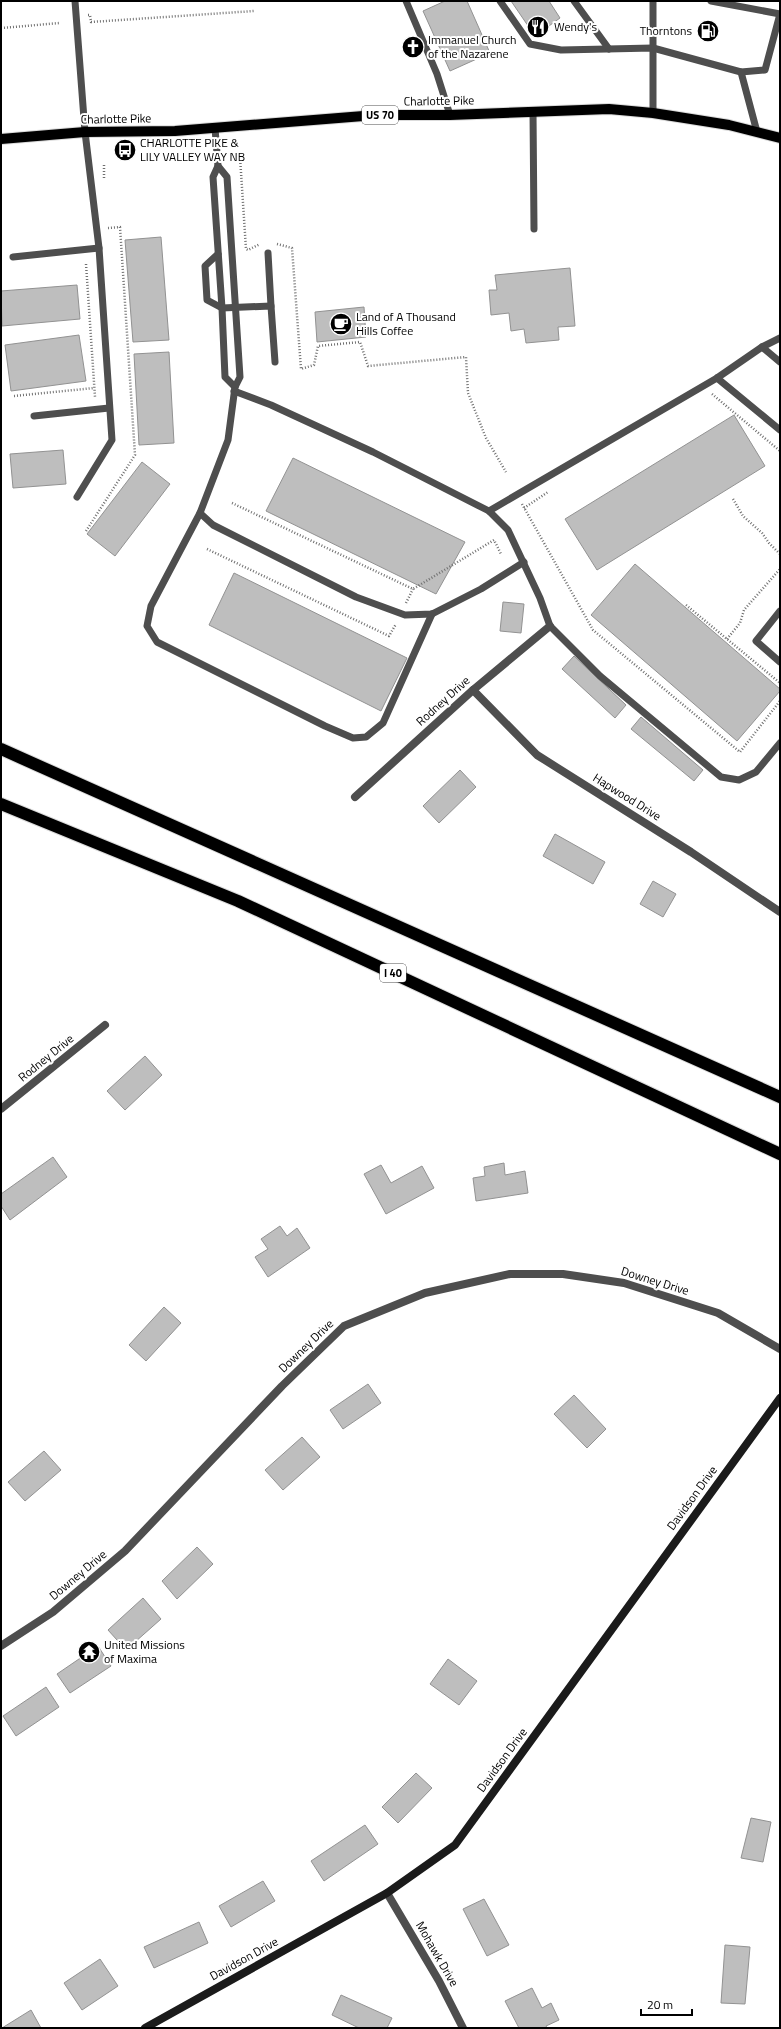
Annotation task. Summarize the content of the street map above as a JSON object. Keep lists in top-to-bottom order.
{
  "streets": {
    "highway": ["I 40"],
    "main road": ["Charlotte Pike", "US 70"],
    "street": [
      "Rodney Drive",
      "Hapwood Drive",
      "Downey Drive",
      "Davidson Drive",
      "Mohawk Drive"
    ]
  },
  "crossings": [
    ["Rodney Drive", "Hapwood Drive"],
    ["Davidson Drive", "Mohawk Drive"]
  ],
  "places": {
    "restaurant": ["Wendy's"],
    "fuel station": ["Thorntons"],
    "church": ["Immanuel Church of the Nazarene"],
    "bus stop": ["CHARLOTTE PIKE & LILY VALLEY WAY NB"],
    "cafe": ["Land of A Thousand Hills Coffee"],
    "temple": ["United Missions of Maxima"]
  },
  "scale_bar": "20 m"
}
